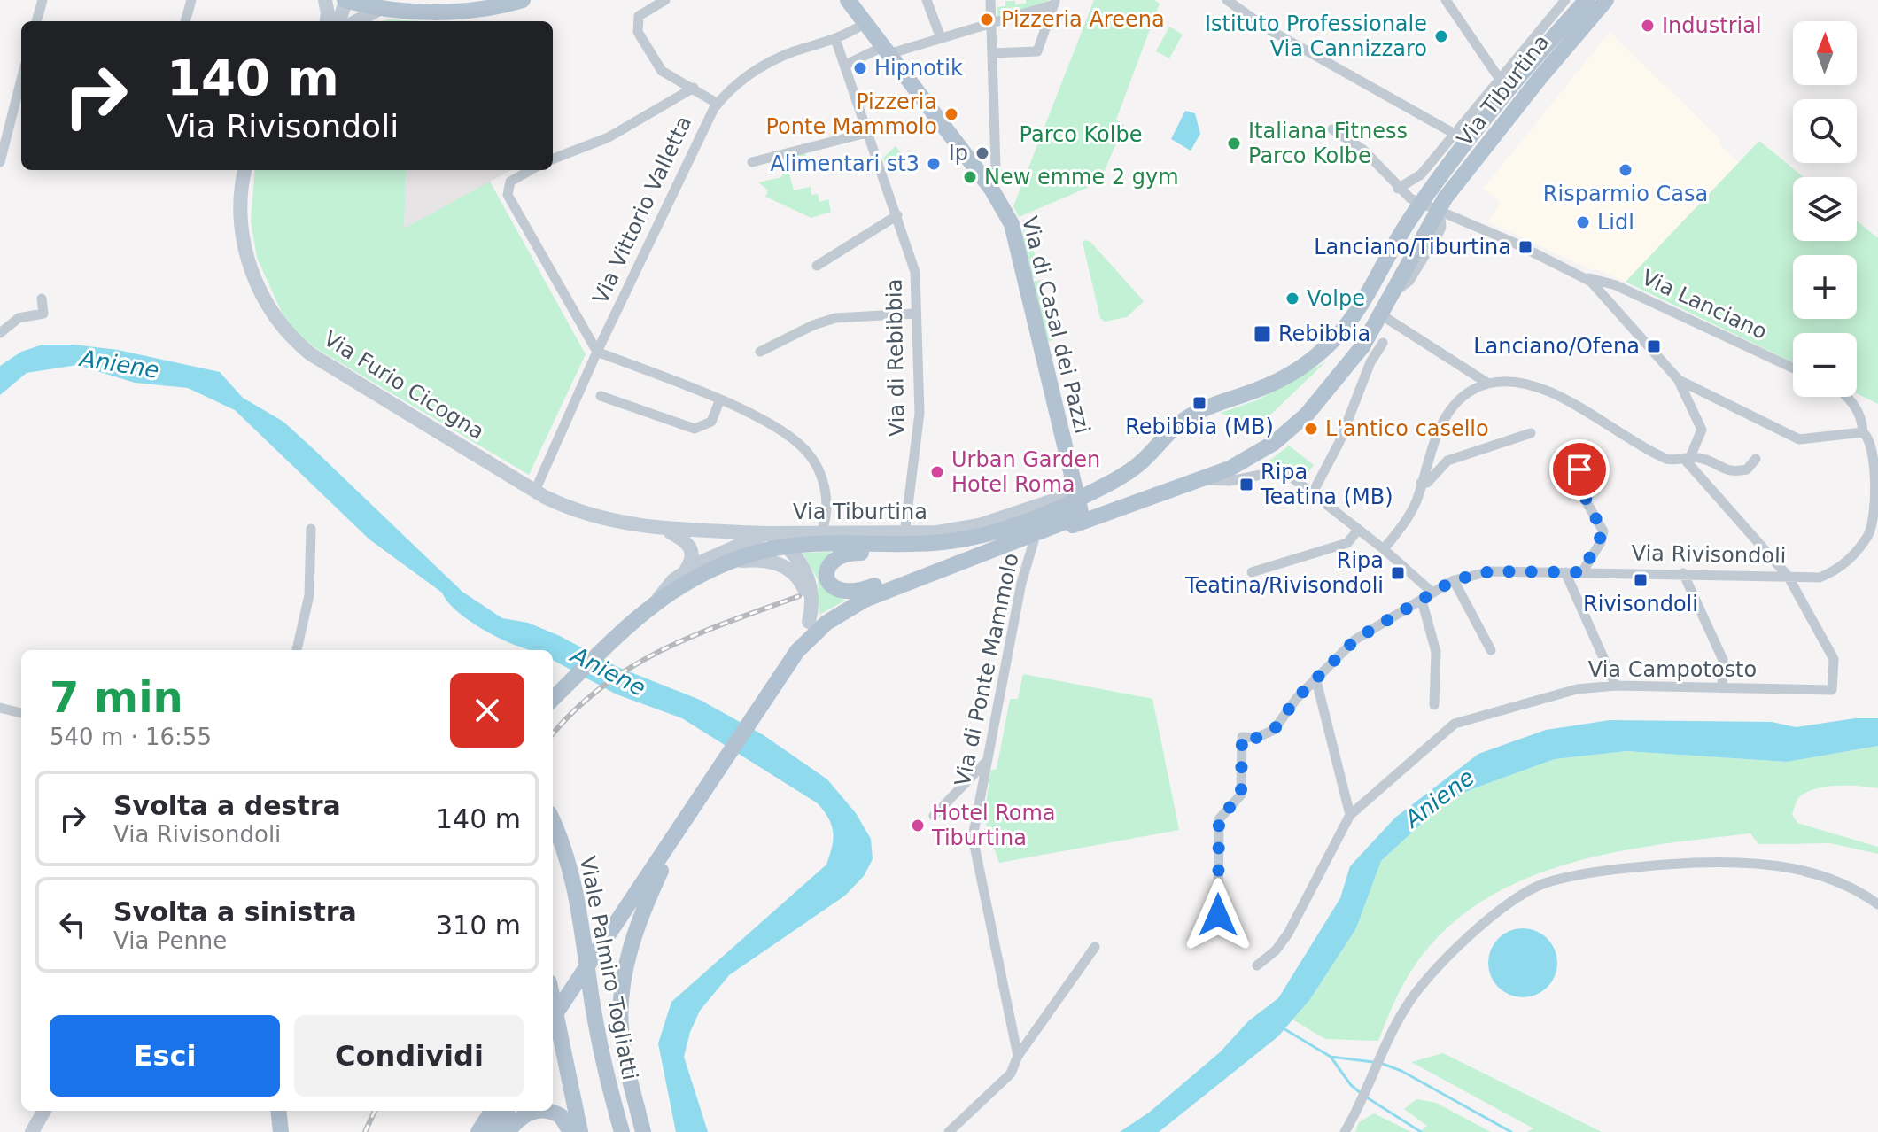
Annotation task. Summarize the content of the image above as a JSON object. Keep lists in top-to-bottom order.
{
  "streets": {
    "main road": ["Via Tiburtina", "Via di Casal dei Pazzi", "Viale Palmiro Togliatti"],
    "street": [
      "Via Vittorio Valletta",
      "Via Lanciano",
      "Via di Rebibbia",
      "Via Furio Cicogna",
      "Via Rivisondoli",
      "Via di Ponte Mammolo",
      "Via Campotosto"
    ]
  },
  "crossings": [
    ["Via Tiburtina", "Via Lanciano"],
    ["Via Tiburtina", "Via di Casal dei Pazzi"],
    ["Via Tiburtina", "Via di Rebibbia"],
    ["Via Tiburtina", "Via Furio Cicogna"],
    ["Via Tiburtina", "Via di Ponte Mammolo"],
    ["Via Vittorio Valletta", "Via di Casal dei Pazzi"],
    ["Via Vittorio Valletta", "Via di Rebibbia"],
    ["Via Vittorio Valletta", "Via Furio Cicogna"],
    ["Via Lanciano", "Via Rivisondoli"],
    ["Via Rivisondoli", "Via Campotosto"]
  ],
  "water": ["Aniene"],
  "parks": ["Parco Kolbe"],
  "places": {
    "other": [
      "Pizzeria Areena",
      "Industrial",
      "Istituto Professionale Via Cannizzaro",
      "Hipnotik",
      "Pizzeria Ponte Mammolo",
      "Italiana Fitness Parco Kolbe",
      "Ip",
      "Alimentari st3",
      "Risparmio Casa",
      "New emme 2 gym",
      "Lidl",
      "Volpe",
      "L'antico casello",
      "Urban Garden Hotel Roma",
      "Hotel Roma Tiburtina"
    ],
    "transit": [
      "Lanciano/Tiburtina",
      "Rebibbia",
      "Lanciano/Ofena",
      "Rebibbia (MB)",
      "Ripa Teatina (MB)",
      "Ripa Teatina/Rivisondoli",
      "Rivisondoli"
    ]
  },
  "north": "top",
  "page": {
    "map_buttons": ["+", "−"],
    "turn": ["140 m", "Via Rivisondoli"],
    "heading": ["7 min", "540 m · 16:55"],
    "list": [
      {
        "name": "Svolta a destra",
        "note": "Via Rivisondoli",
        "value": "140 m"
      },
      {
        "name": "Svolta a sinistra",
        "note": "Via Penne",
        "value": "310 m"
      }
    ],
    "buttons": ["Esci", "Condividi"]
  }
}
